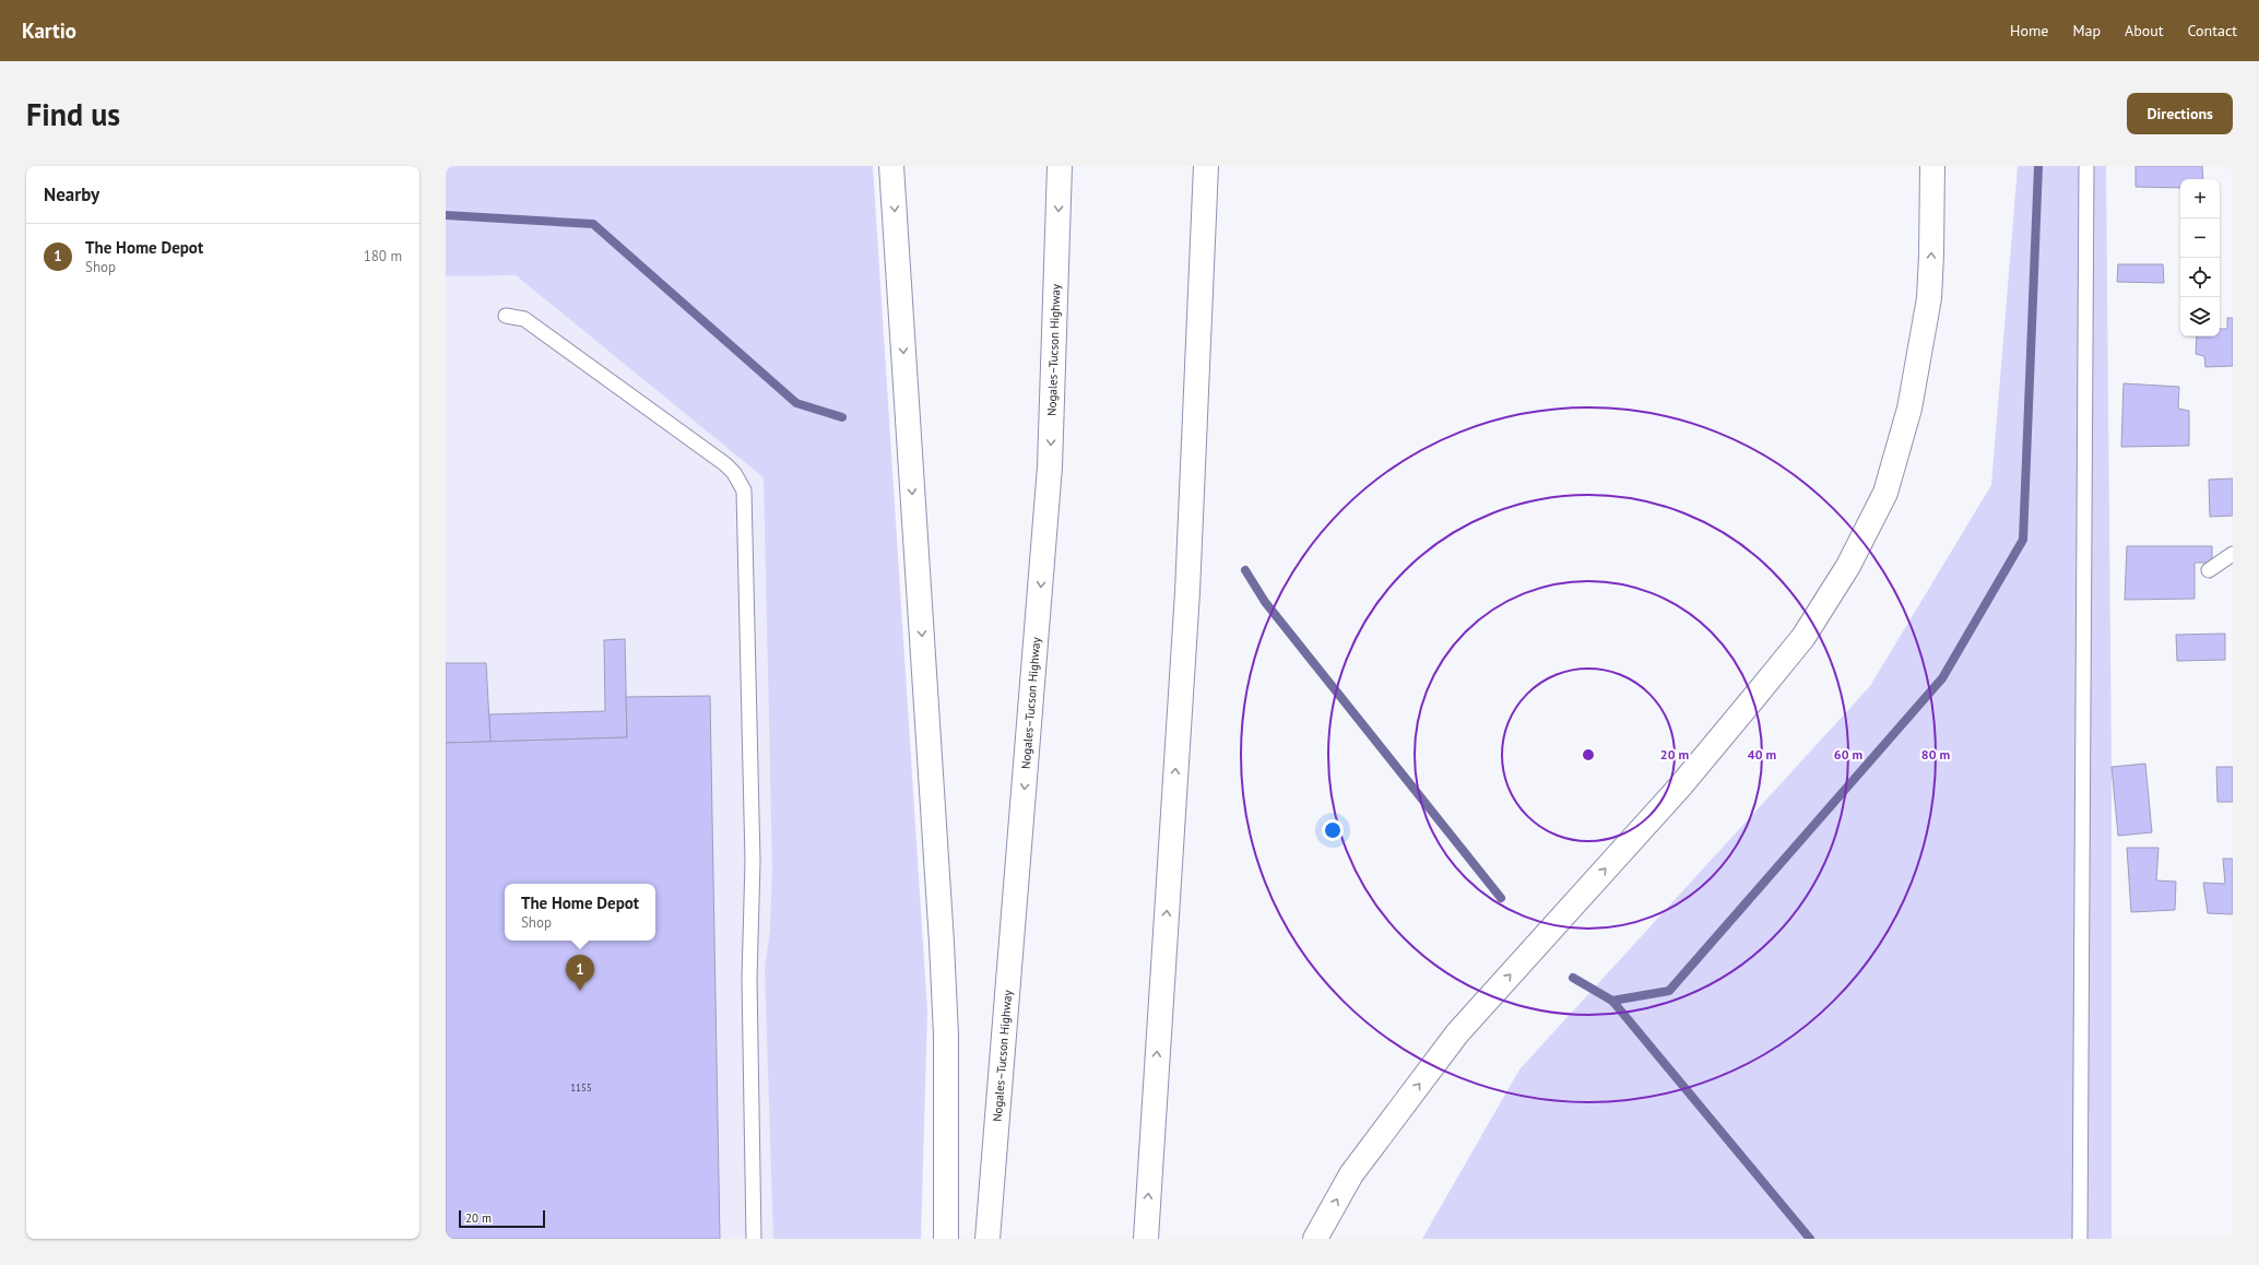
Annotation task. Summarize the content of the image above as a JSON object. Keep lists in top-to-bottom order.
{
  "streets": {
    "highway": ["Nogales–Tucson Highway"]
  },
  "house_numbers": ["1155"],
  "scale_bar": "20 m",
  "page": {
    "header": "Kartio",
    "nav": [
      "Home",
      "Map",
      "About",
      "Contact"
    ],
    "buttons": "Directions",
    "title": "Find us",
    "heading": "Nearby",
    "map_buttons": ["+", "−"],
    "list": [
      {
        "mark": "1",
        "name": "The Home Depot",
        "note": "Shop",
        "value": "180 m"
      }
    ],
    "popup": ["The Home Depot", "Shop"],
    "pins": "1",
    "scale": "20 m"
  },
  "rings": [
    "20 m",
    "40 m",
    "60 m",
    "80 m"
  ]
}
